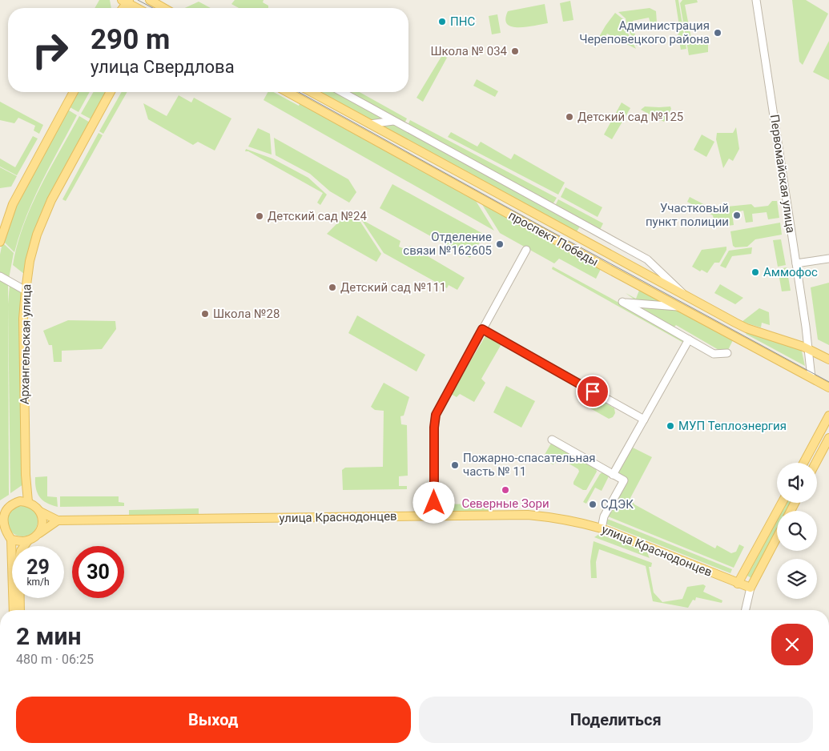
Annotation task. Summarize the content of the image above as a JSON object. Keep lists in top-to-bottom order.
{
  "streets": {
    "main road": ["проспект Победы", "Архангельская улица", "улица Краснодонцев"],
    "street": ["Первомайская улица"]
  },
  "crossings": [
    ["Первомайская улица", "проспект Победы"],
    ["Архангельская улица", "улица Краснодонцев"]
  ],
  "places": [
    "ПНС",
    "Администрация Череповецкого района",
    "Школа № 034",
    "Детский сад №125",
    "Участковый пункт полиции",
    "Детский сад №24",
    "Отделение связи №162605",
    "Аммофос",
    "Детский сад №111",
    "Школа №28",
    "МУП Теплоэнергия",
    "Пожарно-спасательная часть № 11",
    "Северные Зори",
    "СДЭК"
  ],
  "page": {
    "turn": ["290 m", "улица Свердлова"],
    "speed": "29 km/h",
    "limit": "30",
    "heading": ["2 мин", "480 m · 06:25"],
    "buttons": ["Выход", "Поделиться"]
  }
}
